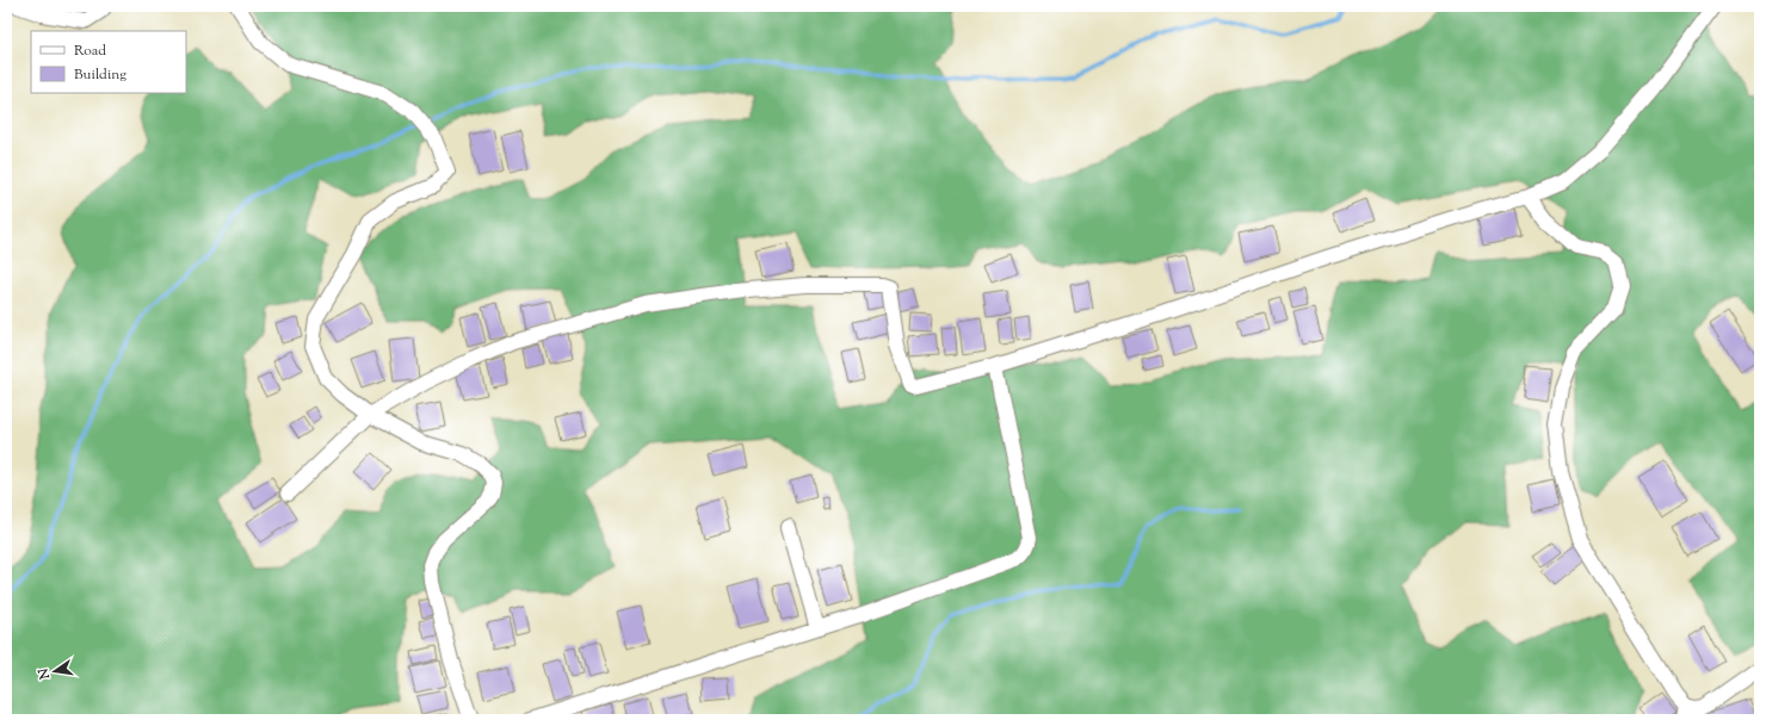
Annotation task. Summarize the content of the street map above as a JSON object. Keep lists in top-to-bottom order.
{
  "legend": ["Road", "Building"],
  "north": "left"
}
